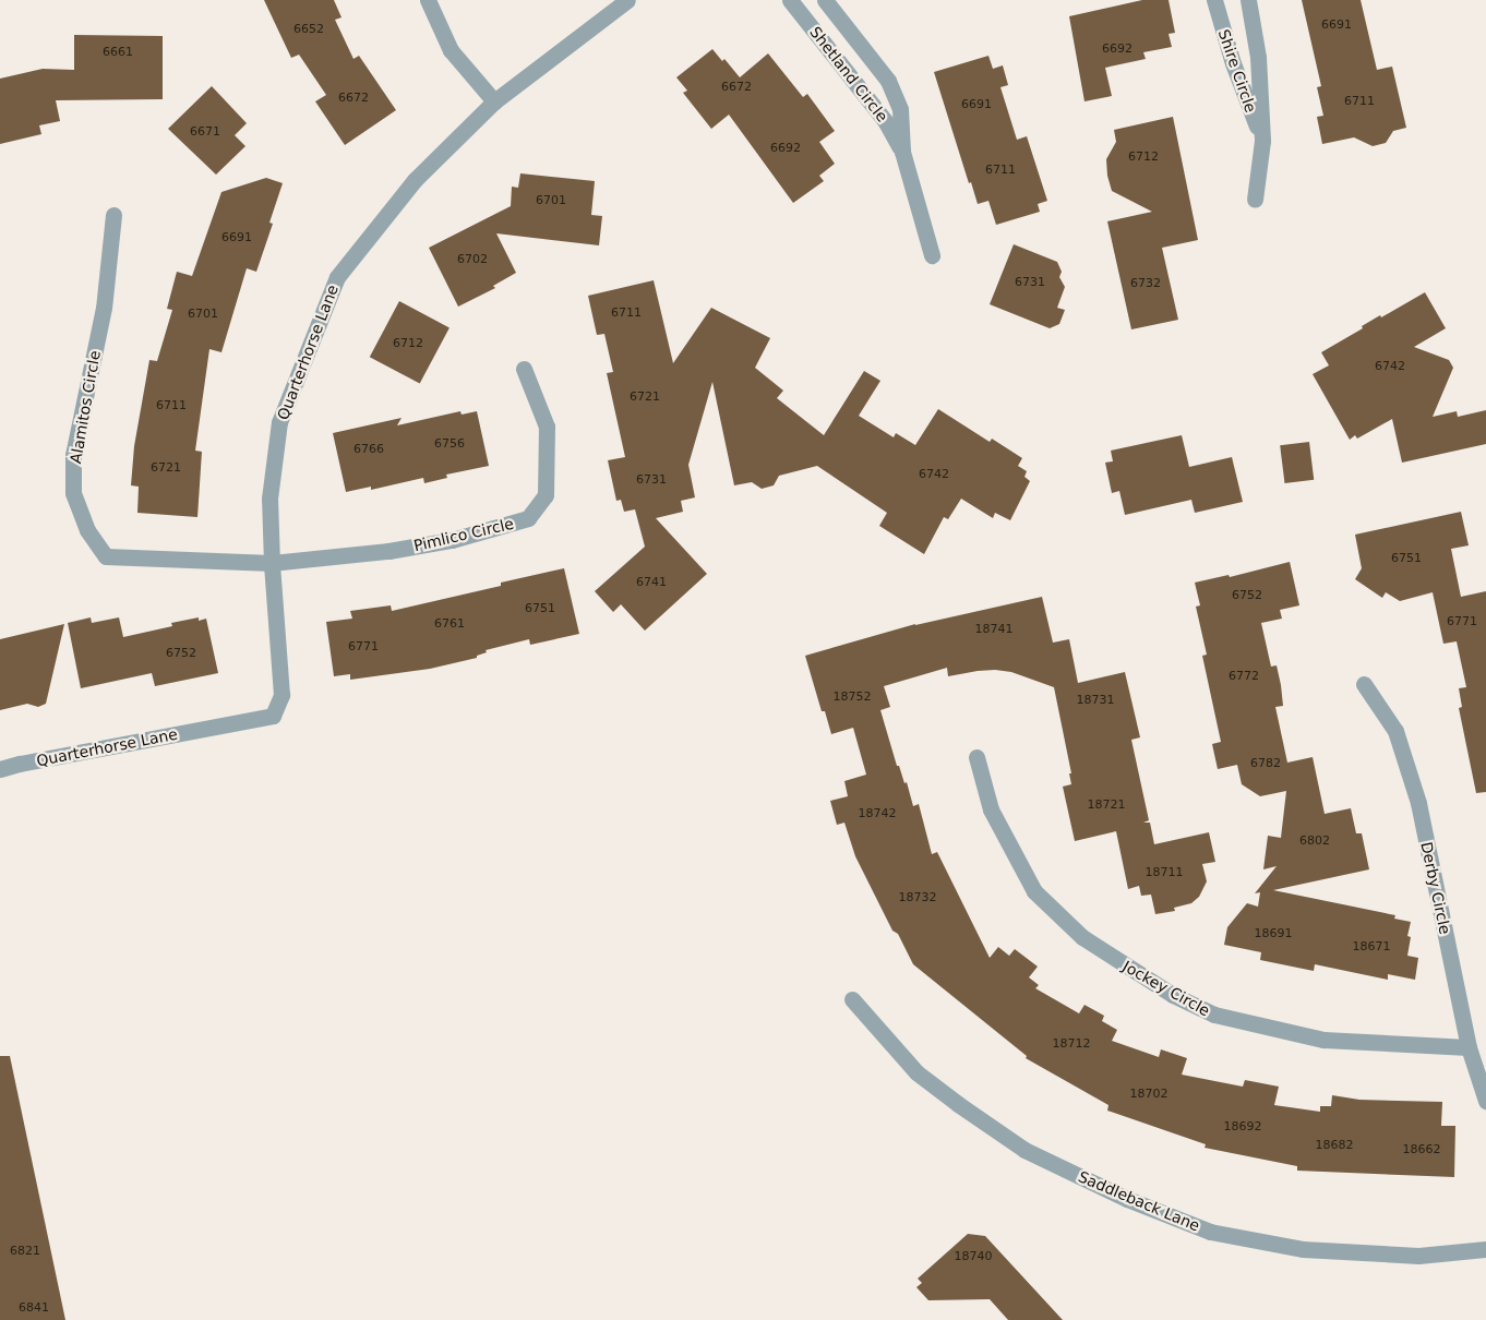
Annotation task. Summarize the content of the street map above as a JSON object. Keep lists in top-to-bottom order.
{
  "streets": {
    "street": [
      "Shire Circle",
      "Shetland Circle",
      "Quarterhorse Lane",
      "Alamitos Circle",
      "Pimlico Circle",
      "Derby Circle",
      "Jockey Circle",
      "Saddleback Lane"
    ]
  },
  "crossings": [
    ["Quarterhorse Lane", "Alamitos Circle"],
    ["Quarterhorse Lane", "Pimlico Circle"],
    ["Alamitos Circle", "Pimlico Circle"],
    ["Derby Circle", "Jockey Circle"]
  ],
  "house_numbers": [
    "6691",
    "6652",
    "6692",
    "6661",
    "6672",
    "6672",
    "6711",
    "6691",
    "6671",
    "6692",
    "6712",
    "6711",
    "6701",
    "6691",
    "6702",
    "6731",
    "6732",
    "6711",
    "6701",
    "6712",
    "6742",
    "6721",
    "6711",
    "6756",
    "6766",
    "6721",
    "6742",
    "6731",
    "6751",
    "6741",
    "6752",
    "6751",
    "6771",
    "6761",
    "18741",
    "6771",
    "6752",
    "6772",
    "18752",
    "18731",
    "6782",
    "18721",
    "18742",
    "6802",
    "18711",
    "18732",
    "18691",
    "18671",
    "18712",
    "18702",
    "18692",
    "18682",
    "18662",
    "6821",
    "18740",
    "6841"
  ]
}
